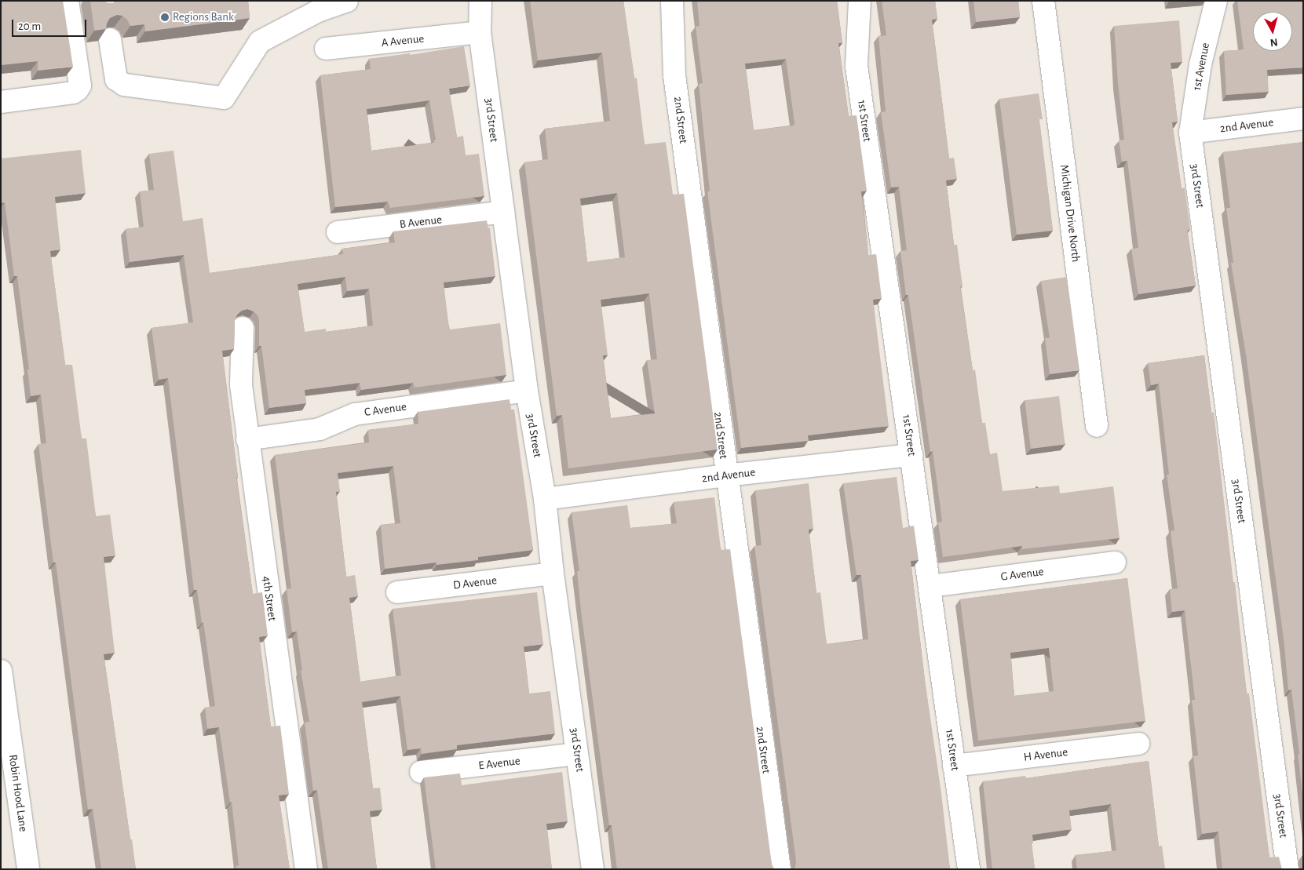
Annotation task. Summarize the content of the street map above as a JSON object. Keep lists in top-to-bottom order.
{
  "streets": {
    "street": [
      "A Avenue",
      "1st Avenue",
      "3rd Street",
      "2nd Street",
      "1st Street",
      "2nd Avenue",
      "Michigan Drive North",
      "B Avenue",
      "C Avenue",
      "G Avenue",
      "D Avenue",
      "4th Street",
      "H Avenue",
      "E Avenue",
      "Robin Hood Lane"
    ]
  },
  "crossings": [
    ["A Avenue", "3rd Street"],
    ["1st Avenue", "3rd Street"],
    ["1st Avenue", "2nd Avenue"],
    ["3rd Street", "2nd Avenue"],
    ["3rd Street", "B Avenue"],
    ["3rd Street", "C Avenue"],
    ["3rd Street", "D Avenue"],
    ["3rd Street", "E Avenue"],
    ["2nd Street", "2nd Avenue"],
    ["1st Street", "2nd Avenue"],
    ["1st Street", "G Avenue"],
    ["1st Street", "H Avenue"],
    ["C Avenue", "4th Street"]
  ],
  "places": ["Regions Bank"],
  "scale_bar": "20 m",
  "north": "bottom"
}
